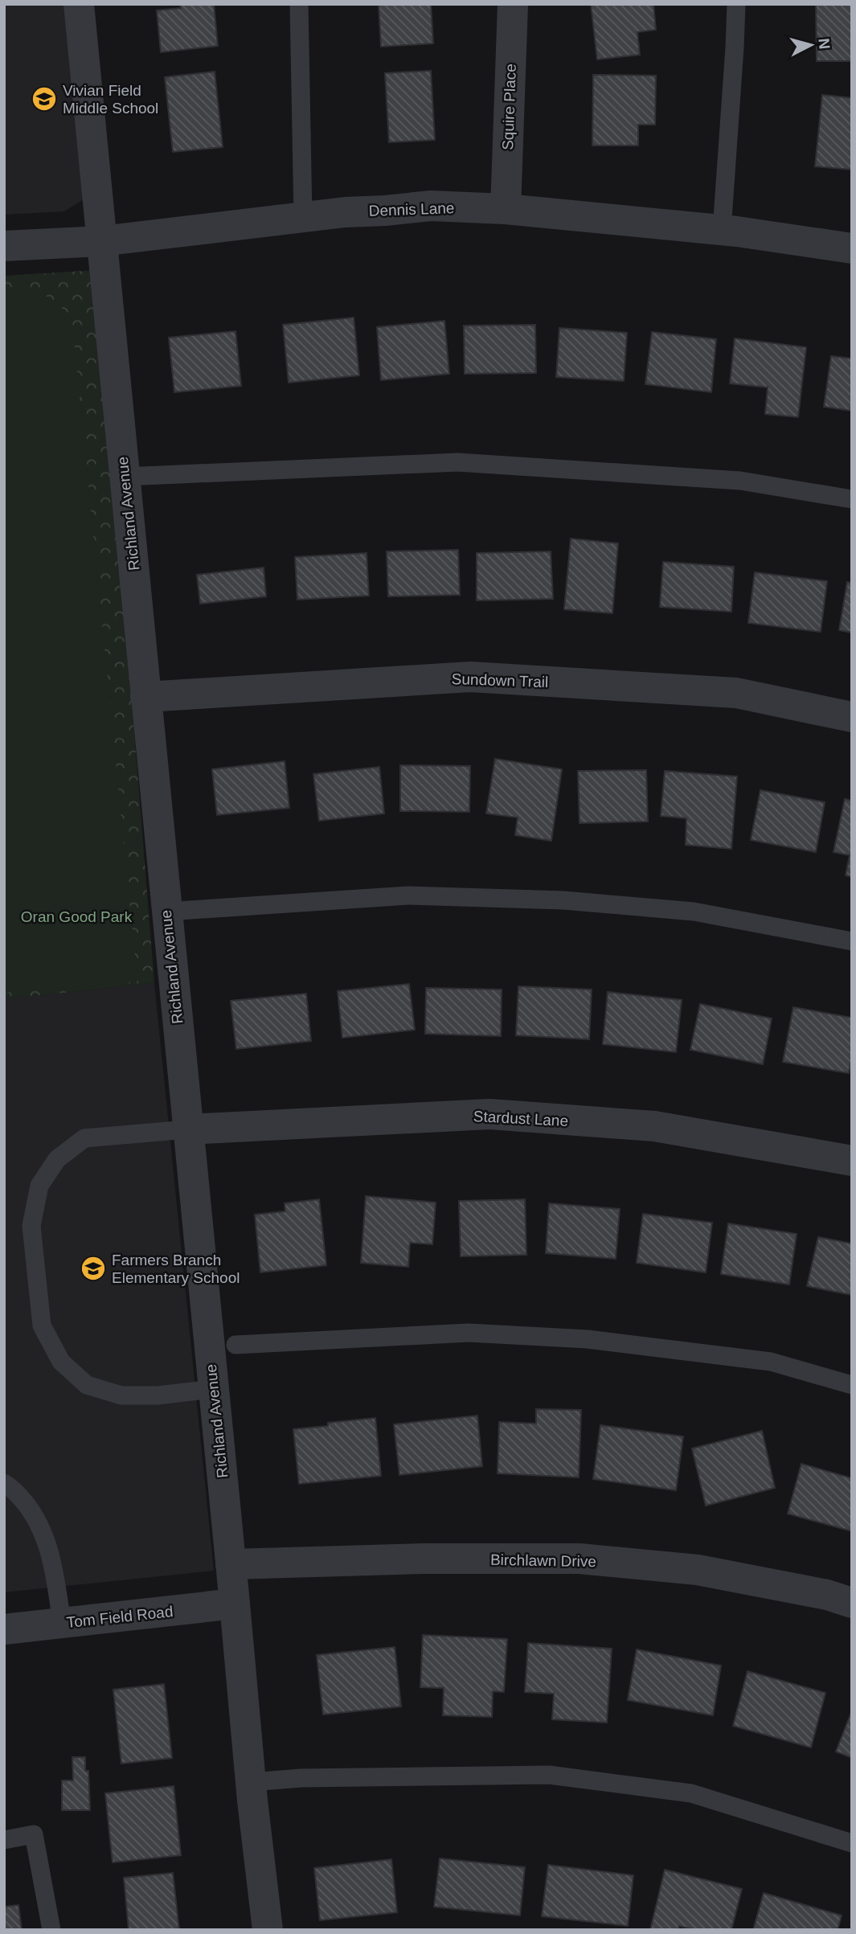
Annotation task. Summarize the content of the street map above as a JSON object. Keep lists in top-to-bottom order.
{
  "streets": {
    "street": [
      "Squire Place",
      "Dennis Lane",
      "Richland Avenue",
      "Sundown Trail",
      "Stardust Lane",
      "Birchlawn Drive",
      "Tom Field Road"
    ]
  },
  "crossings": [
    ["Squire Place", "Dennis Lane"],
    ["Dennis Lane", "Richland Avenue"],
    ["Richland Avenue", "Sundown Trail"],
    ["Richland Avenue", "Stardust Lane"],
    ["Richland Avenue", "Birchlawn Drive"],
    ["Richland Avenue", "Tom Field Road"]
  ],
  "parks": ["Oran Good Park"],
  "places": {
    "school or university": ["Vivian Field Middle School", "Farmers Branch Elementary School"]
  },
  "north": "right"
}
